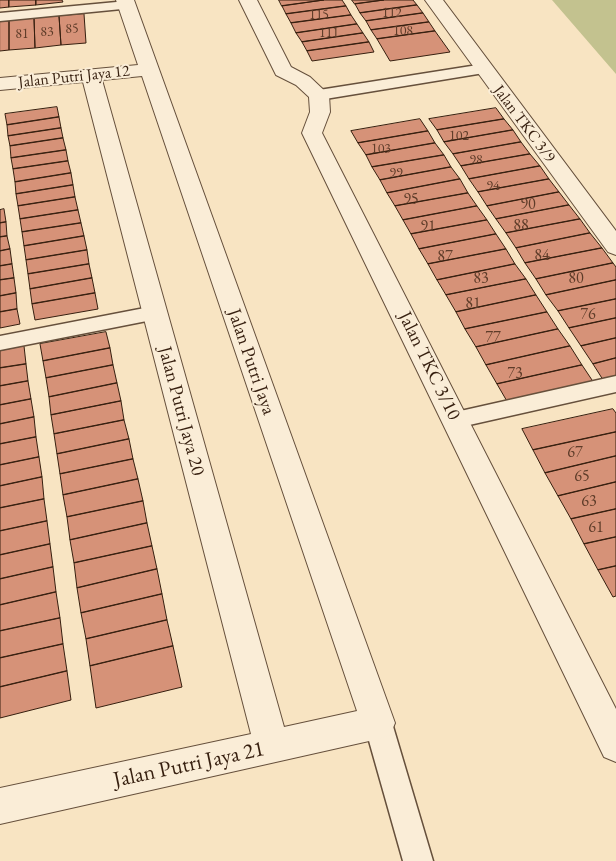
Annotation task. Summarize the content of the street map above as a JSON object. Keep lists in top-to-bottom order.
{
  "streets": {
    "street": [
      "Jalan Putri Jaya 12",
      "Jalan TKC 3/9",
      "Jalan Putri Jaya",
      "Jalan TKC 3/10",
      "Jalan Putri Jaya 20",
      "Jalan Putri Jaya 21"
    ]
  },
  "crossings": [
    ["Jalan Putri Jaya 12", "Jalan Putri Jaya"],
    ["Jalan Putri Jaya 12", "Jalan Putri Jaya 20"],
    ["Jalan Putri Jaya", "Jalan Putri Jaya 21"],
    ["Jalan Putri Jaya 20", "Jalan Putri Jaya 21"]
  ],
  "house_numbers": [
    "112",
    "115",
    "85",
    "108",
    "83",
    "111",
    "81",
    "102",
    "103",
    "98",
    "99",
    "94",
    "95",
    "90",
    "88",
    "91",
    "84",
    "87",
    "83",
    "80",
    "81",
    "76",
    "77",
    "73",
    "67",
    "65",
    "63",
    "61"
  ]
}
